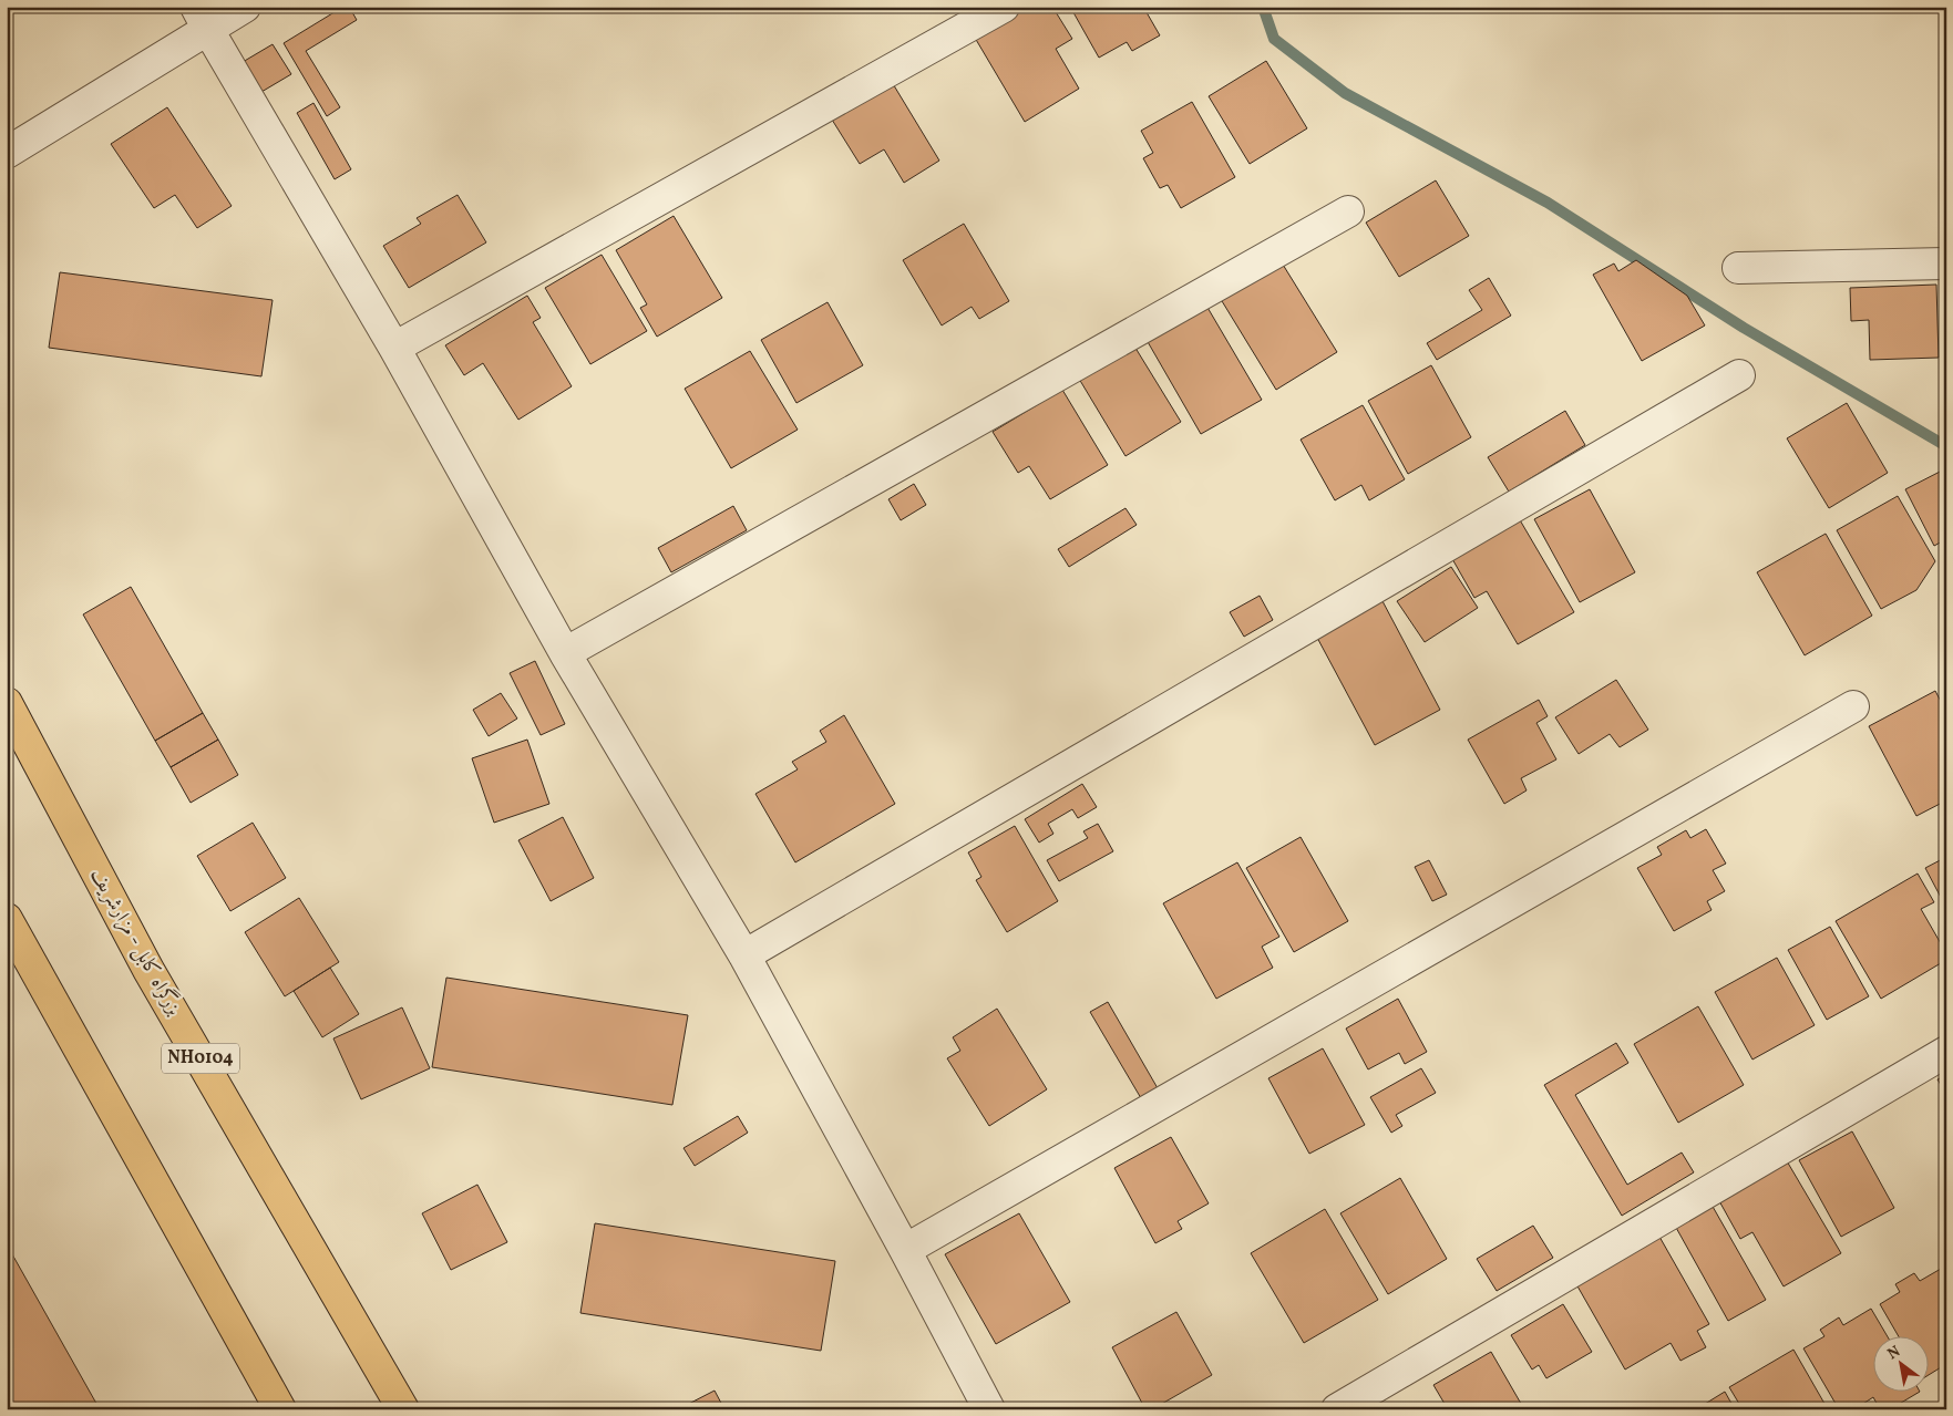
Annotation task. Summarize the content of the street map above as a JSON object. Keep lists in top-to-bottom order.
{
  "streets": {
    "highway": ["بزرگراه کابل - مزارشریف", "NH0104"]
  },
  "north": "top left"
}
